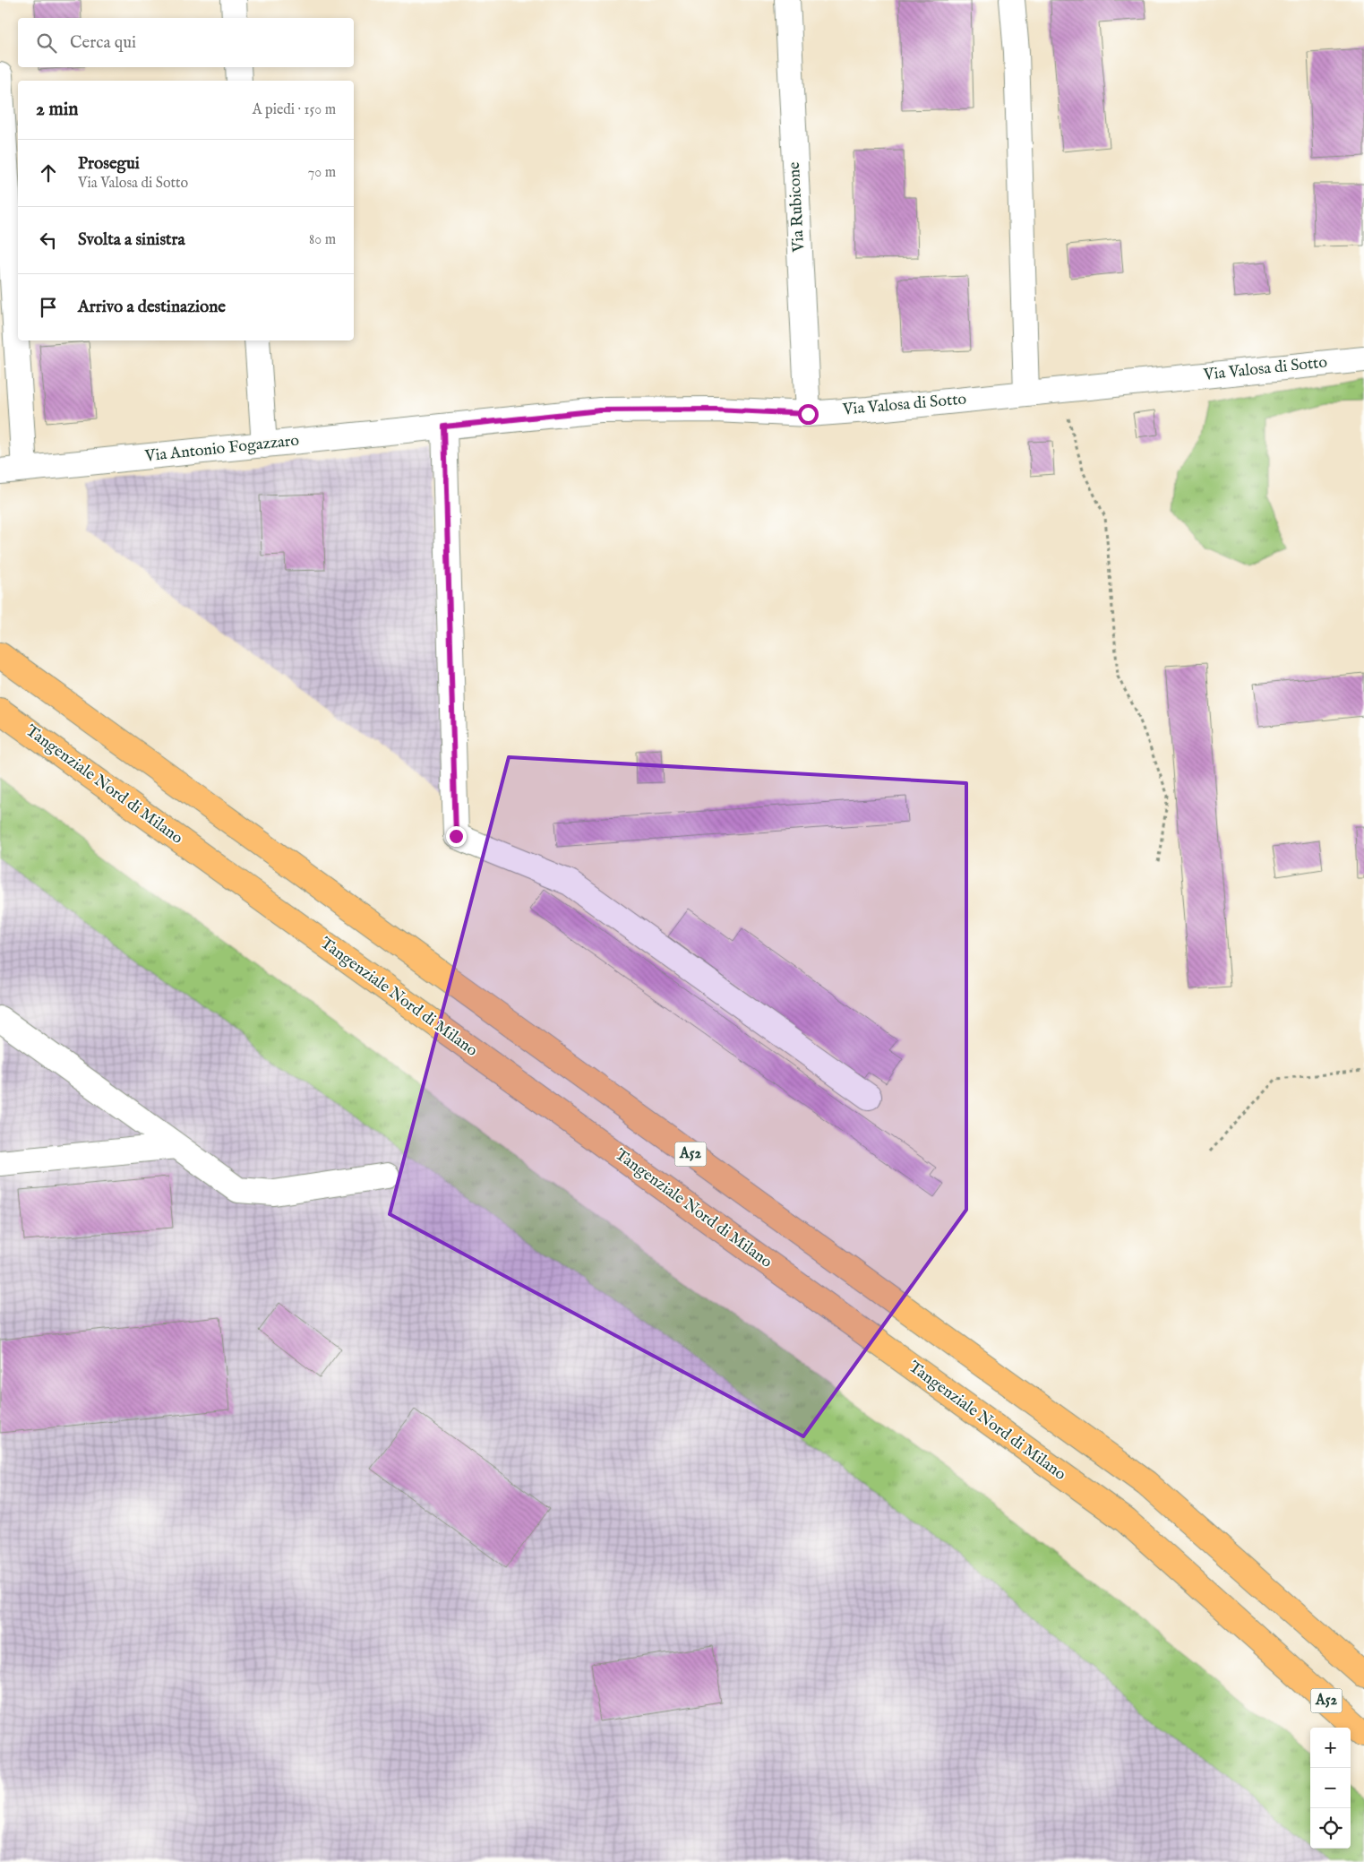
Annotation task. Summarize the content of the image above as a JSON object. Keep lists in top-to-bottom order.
{
  "streets": {
    "highway": ["Tangenziale Nord di Milano", "A52"],
    "street": ["Via Rubicone", "Via Valosa di Sotto", "Via Antonio Fogazzaro"]
  },
  "crossings": [
    ["Via Rubicone", "Via Valosa di Sotto"],
    ["Via Valosa di Sotto", "Via Antonio Fogazzaro"]
  ],
  "page": {
    "search": "Cerca qui",
    "heading": ["2 min", "A piedi · 150 m"],
    "list": [
      ["Prosegui", "Via Valosa di Sotto", "70 m"],
      ["Svolta a sinistra", "80 m"],
      "Arrivo a destinazione"
    ],
    "map_buttons": ["+", "−"]
  }
}
